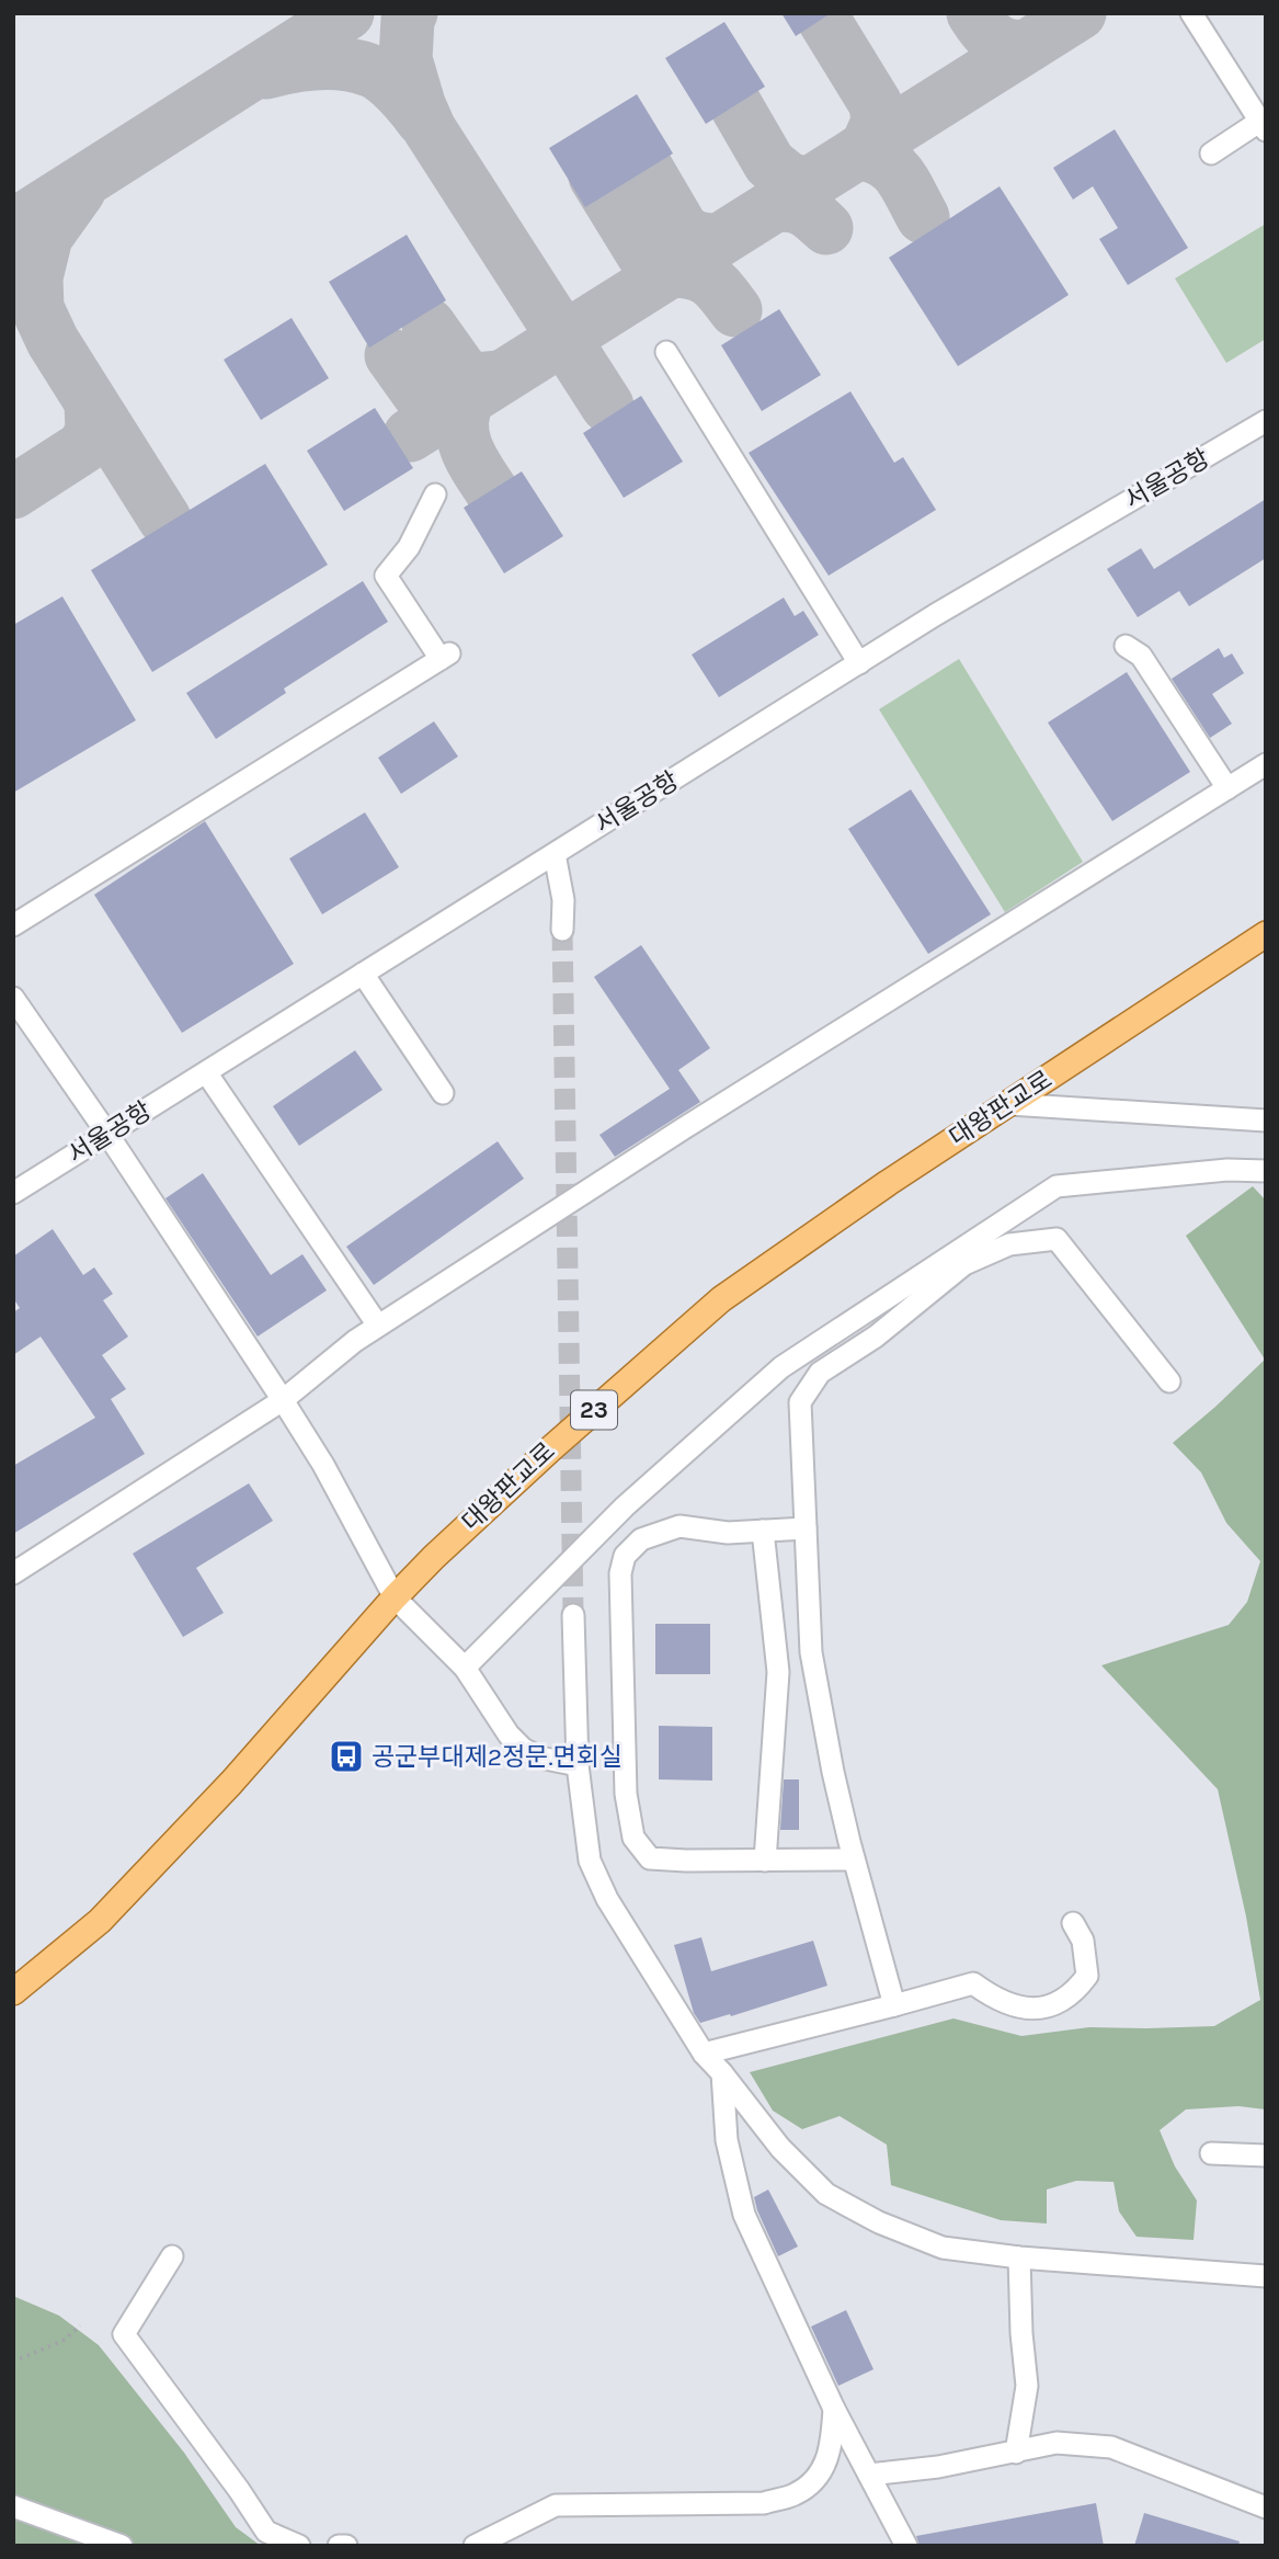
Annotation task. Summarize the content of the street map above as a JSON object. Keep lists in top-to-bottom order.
{
  "streets": {
    "main road": ["대왕판교로", "23"],
    "street": ["서울공항"]
  },
  "places": {
    "bus stop": ["공군부대제2정문.면회실"]
  }
}
